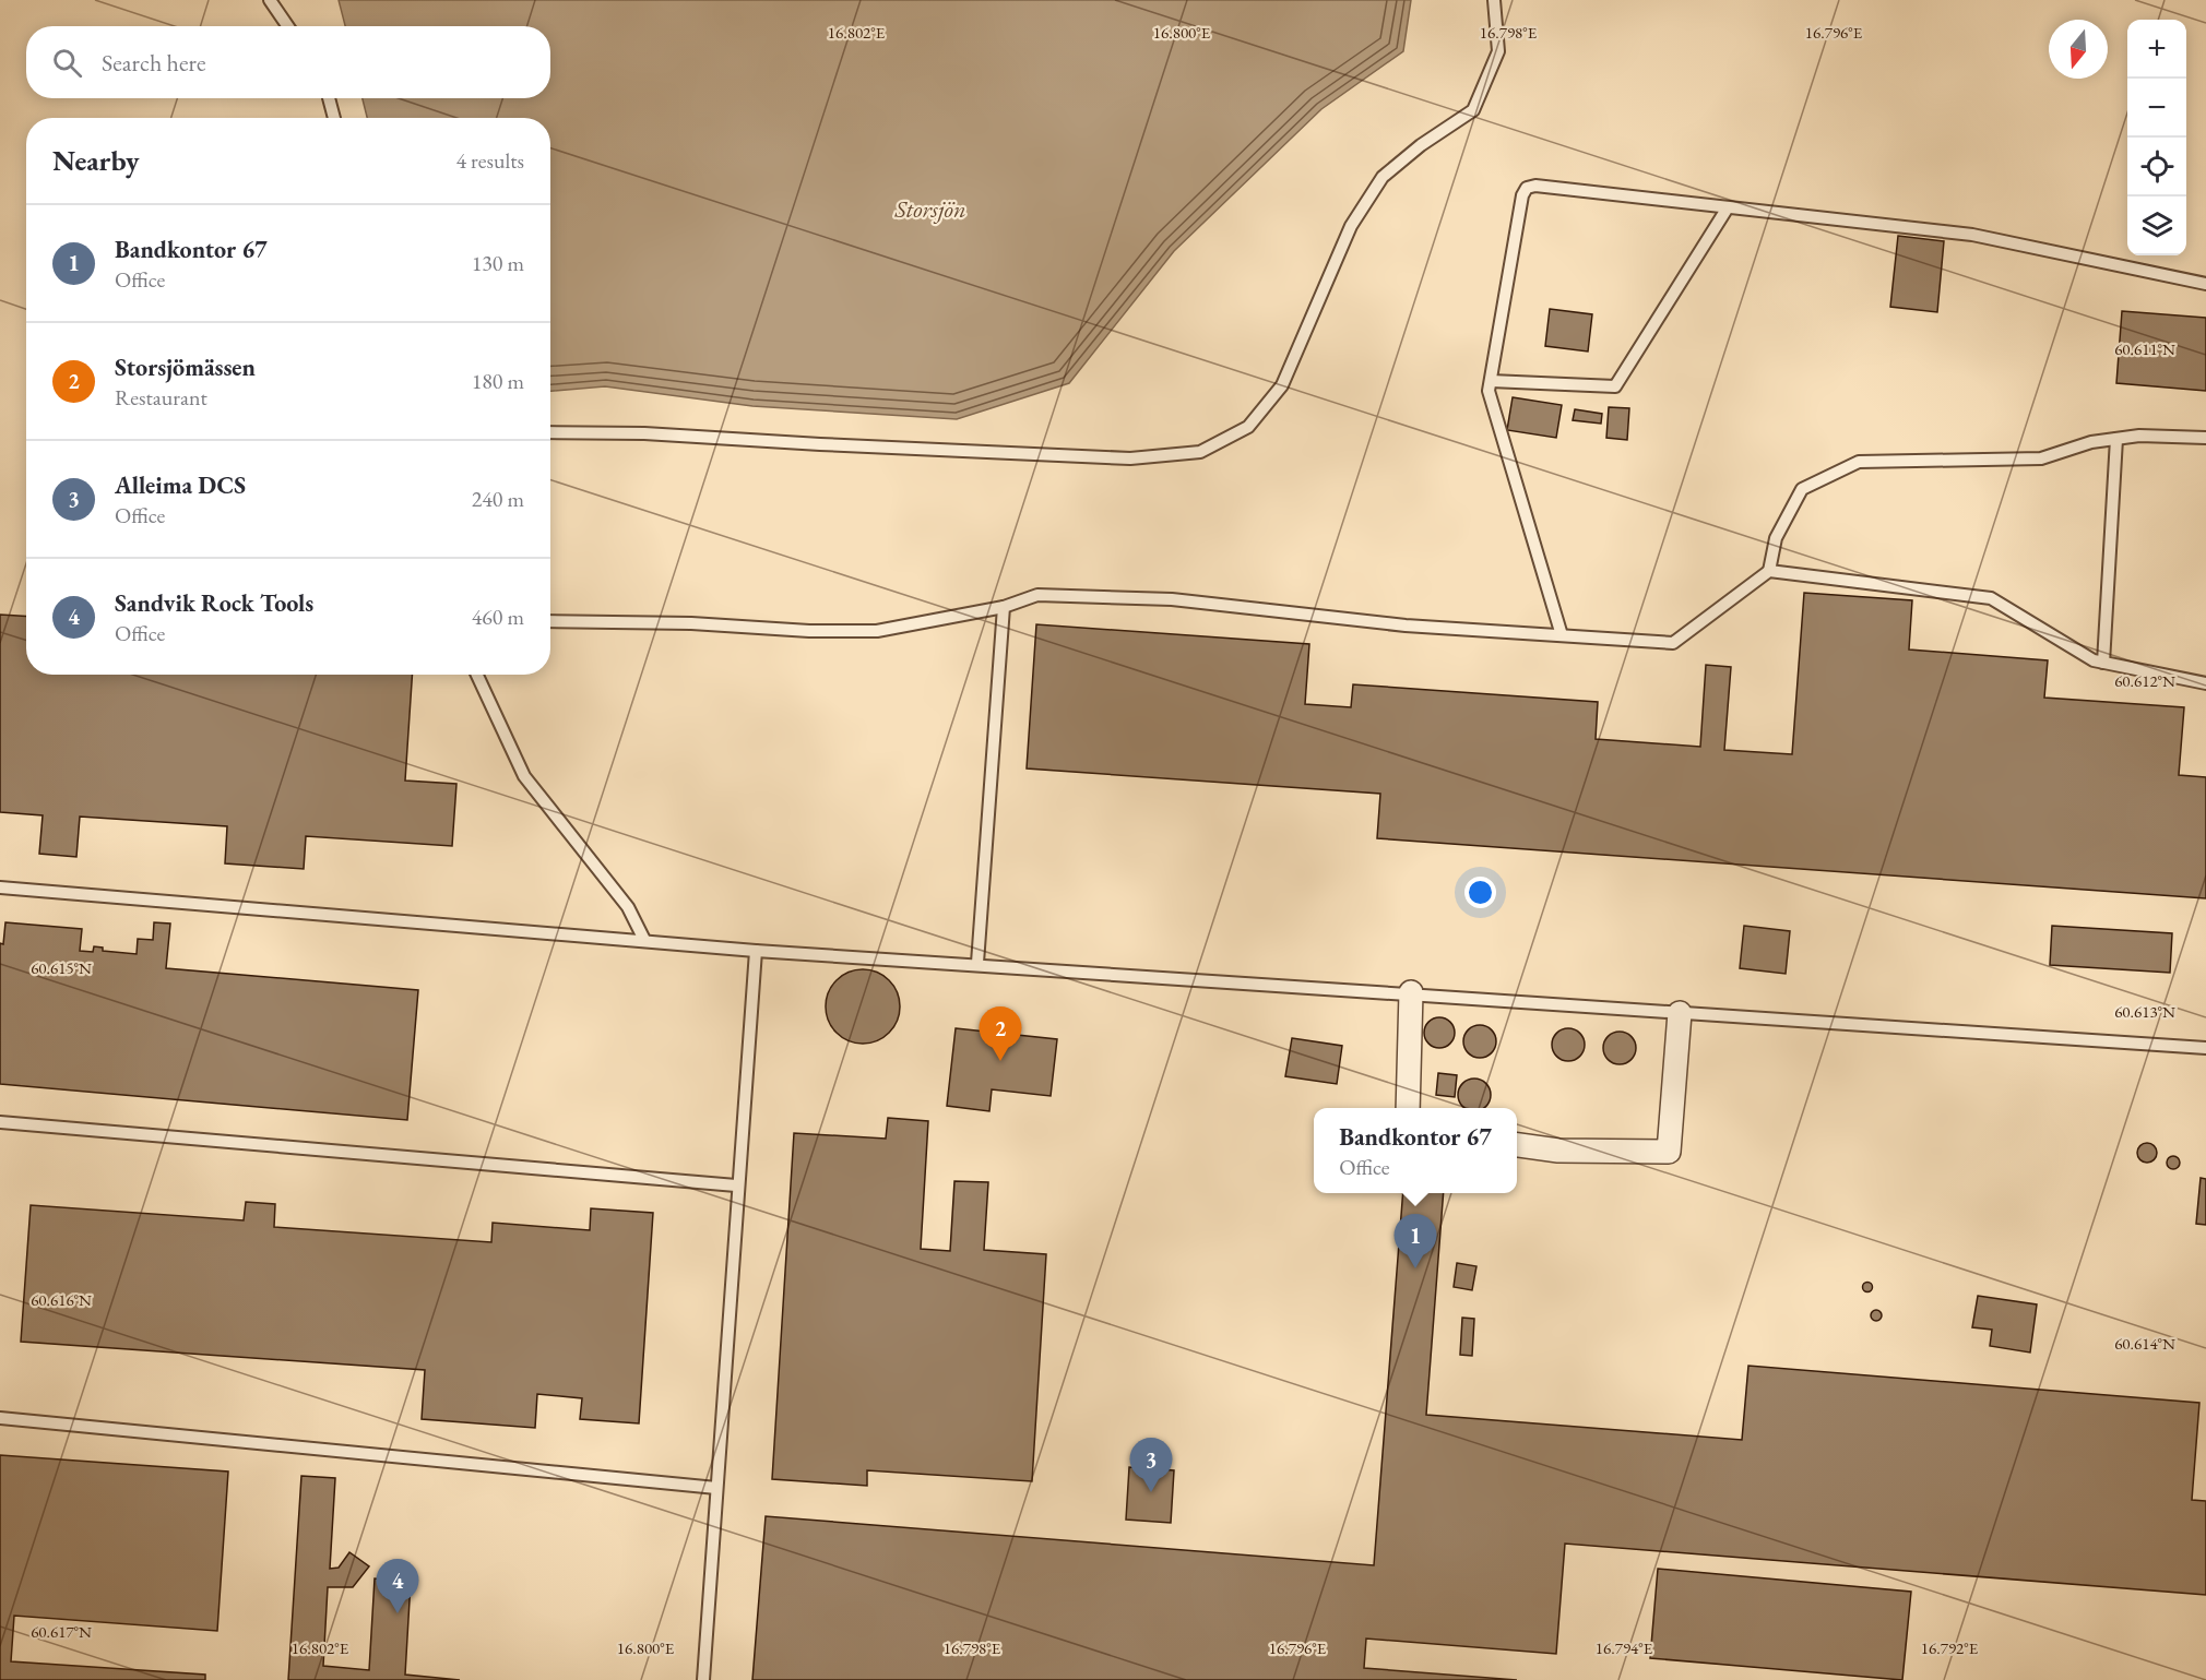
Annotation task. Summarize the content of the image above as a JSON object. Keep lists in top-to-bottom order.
{
  "water": ["Storsjön"],
  "north": "bottom",
  "page": {
    "map_buttons": ["+", "−"],
    "search": "Search here",
    "heading": ["Nearby", "4 results"],
    "list": [
      {
        "mark": "1",
        "name": "Bandkontor 67",
        "note": "Office",
        "value": "130 m"
      },
      {
        "mark": "2",
        "name": "Storsjömässen",
        "note": "Restaurant",
        "value": "180 m"
      },
      {
        "mark": "3",
        "name": "Alleima DCS",
        "note": "Office",
        "value": "240 m"
      },
      {
        "mark": "4",
        "name": "Sandvik Rock Tools",
        "note": "Office",
        "value": "460 m"
      }
    ],
    "pins": [
      "2",
      "1",
      "3",
      "4"
    ],
    "popup": ["Bandkontor 67", "Office"]
  },
  "coordinates": [
    "16.802°E",
    "16.800°E",
    "16.798°E",
    "16.796°E",
    "60.611°N",
    "60.612°N",
    "60.615°N",
    "60.613°N",
    "60.616°N",
    "60.614°N",
    "60.617°N",
    "16.794°E",
    "16.792°E"
  ]
}
